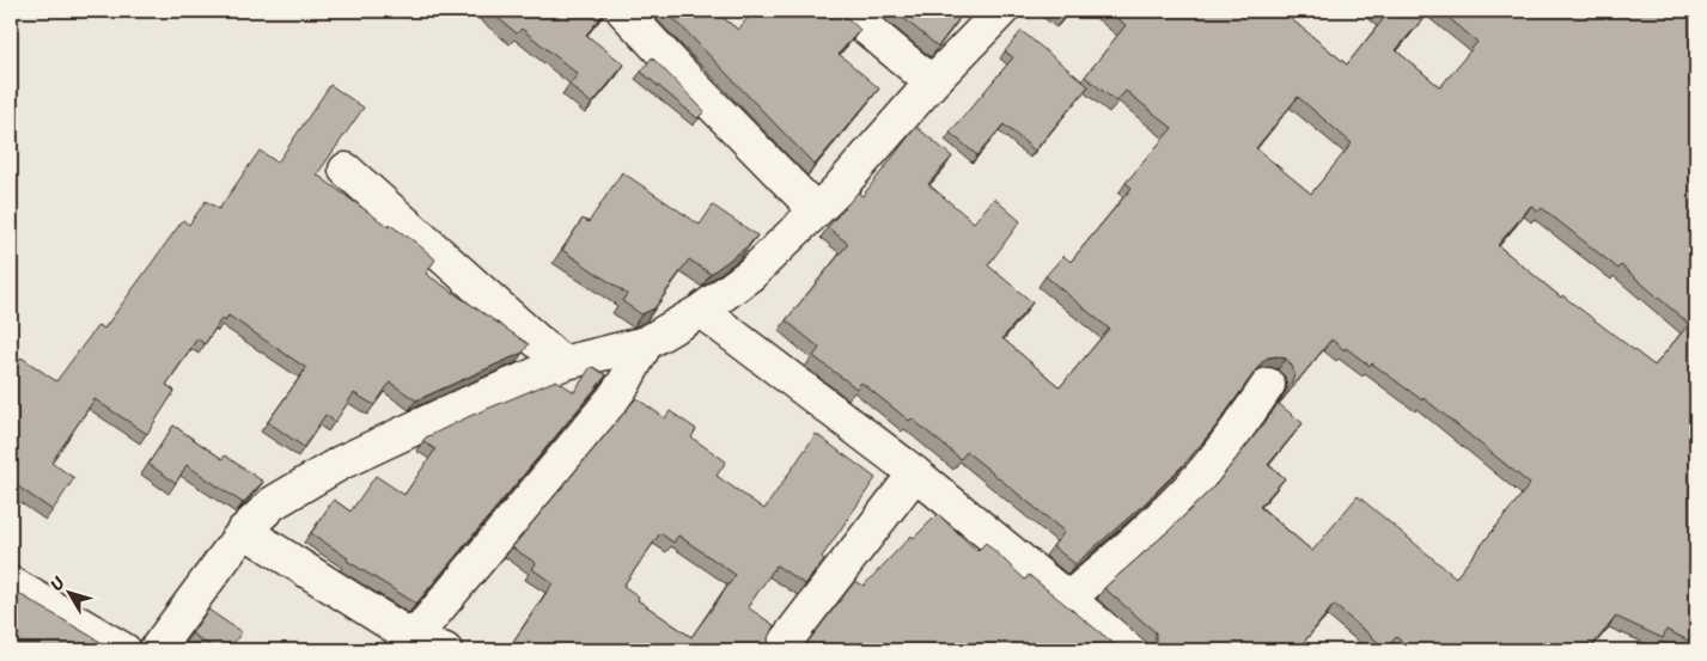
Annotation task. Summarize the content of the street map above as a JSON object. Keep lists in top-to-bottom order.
{
  "north": "top left"
}
